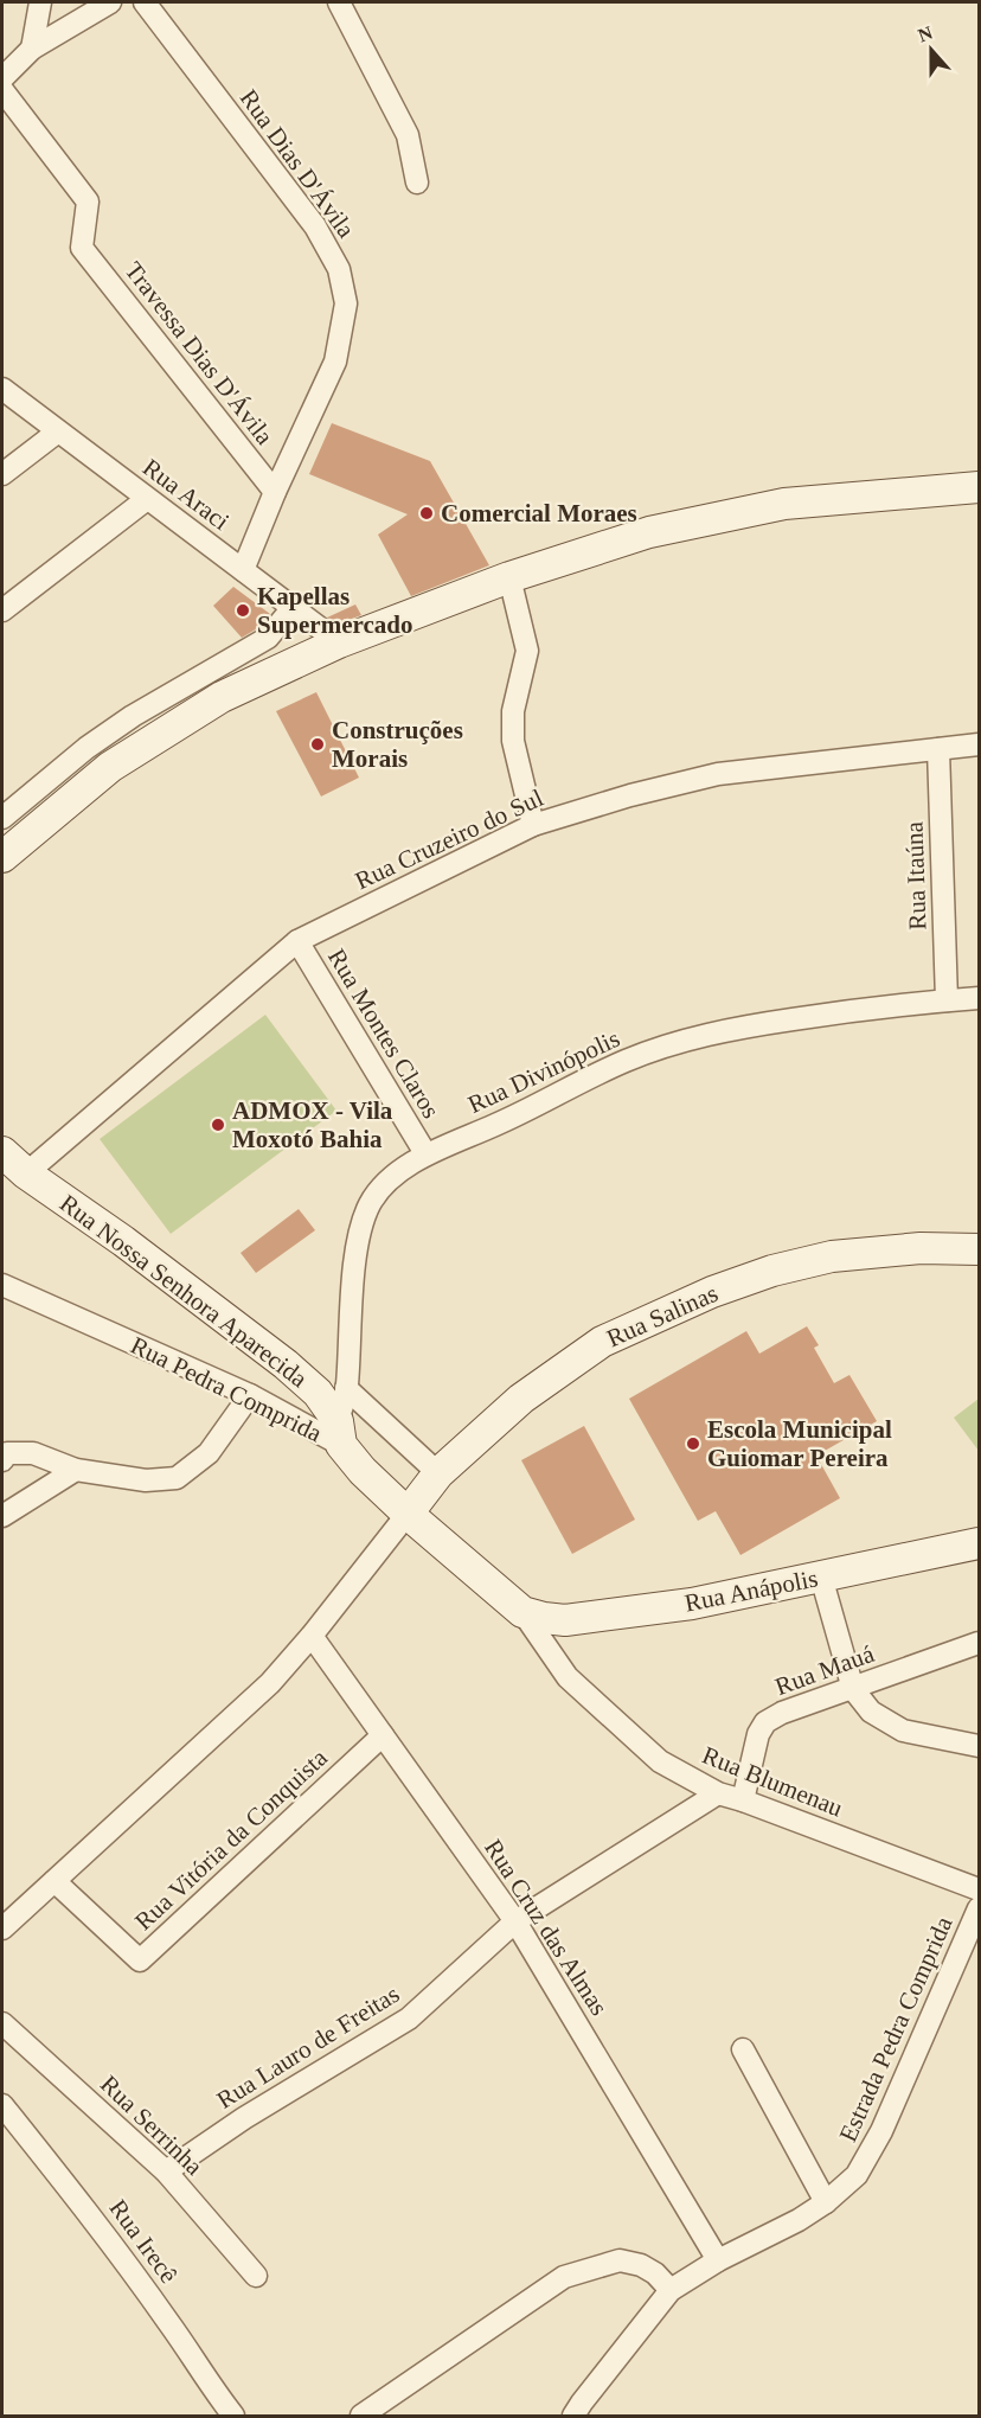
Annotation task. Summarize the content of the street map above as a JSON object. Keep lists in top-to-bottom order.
{
  "streets": {
    "street": [
      "Rua Dias D'Ávila",
      "Travessa Dias D'Ávila",
      "Rua Araci",
      "Rua Cruzeiro do Sul",
      "Rua Itaúna",
      "Rua Montes Claros",
      "Rua Divinópolis",
      "Rua Nossa Senhora Aparecida",
      "Rua Salinas",
      "Rua Pedra Comprida",
      "Rua Anápolis",
      "Rua Mauá",
      "Rua Blumenau",
      "Rua Vitória da Conquista",
      "Rua Cruz das Almas",
      "Estrada Pedra Comprida",
      "Rua Lauro de Freitas",
      "Rua Serrinha",
      "Rua Irecê"
    ]
  },
  "crossings": [
    ["Rua Dias D'Ávila", "Travessa Dias D'Ávila"],
    ["Rua Dias D'Ávila", "Rua Araci"],
    ["Rua Cruzeiro do Sul", "Rua Itaúna"],
    ["Rua Cruzeiro do Sul", "Rua Montes Claros"],
    ["Rua Cruzeiro do Sul", "Rua Nossa Senhora Aparecida"],
    ["Rua Itaúna", "Rua Divinópolis"],
    ["Rua Montes Claros", "Rua Divinópolis"],
    ["Rua Divinópolis", "Rua Nossa Senhora Aparecida"],
    ["Rua Divinópolis", "Rua Pedra Comprida"],
    ["Rua Nossa Senhora Aparecida", "Rua Pedra Comprida"],
    ["Rua Salinas", "Rua Pedra Comprida"],
    ["Rua Pedra Comprida", "Rua Anápolis"],
    ["Rua Pedra Comprida", "Rua Blumenau"],
    ["Rua Anápolis", "Rua Blumenau"],
    ["Rua Mauá", "Rua Blumenau"],
    ["Rua Blumenau", "Rua Lauro de Freitas"],
    ["Rua Vitória da Conquista", "Rua Cruz das Almas"],
    ["Rua Cruz das Almas", "Estrada Pedra Comprida"],
    ["Rua Cruz das Almas", "Rua Lauro de Freitas"],
    ["Rua Lauro de Freitas", "Rua Serrinha"]
  ],
  "places": [
    "Comercial Moraes",
    "Kapellas Supermercado",
    "Construções Morais",
    "ADMOX - Vila Moxotó Bahia",
    "Escola Municipal Guiomar Pereira"
  ],
  "north": "top"
}
